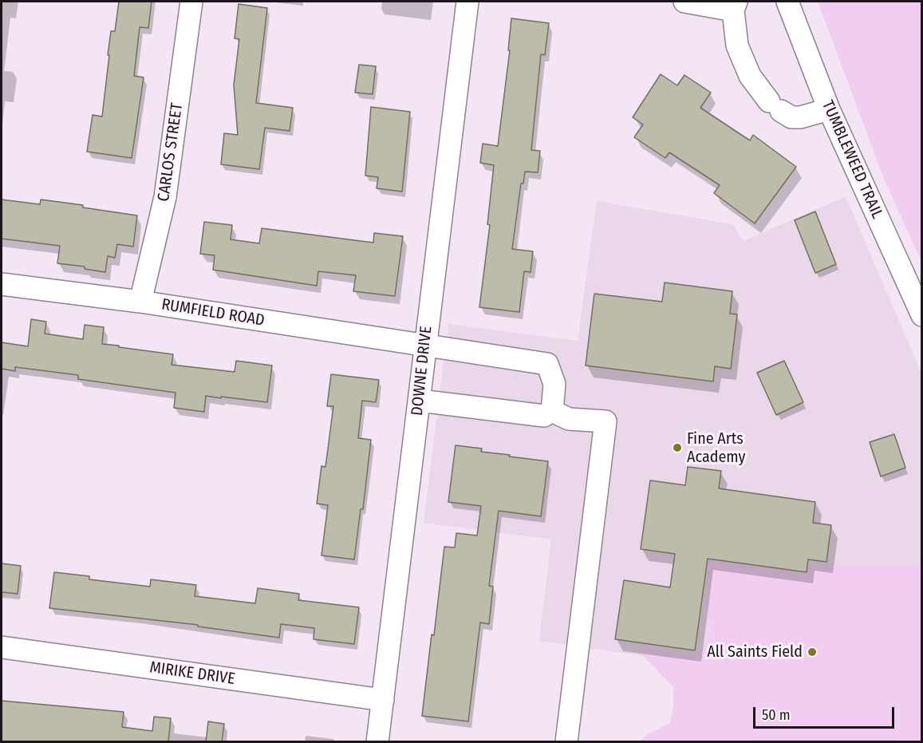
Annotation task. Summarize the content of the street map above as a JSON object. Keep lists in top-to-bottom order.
{
  "streets": {
    "street": [
      "CARLOS STREET",
      "TUMBLEWEED TRAIL",
      "RUMFIELD ROAD",
      "DOWNE DRIVE",
      "MIRIKE DRIVE"
    ]
  },
  "crossings": [
    ["CARLOS STREET", "RUMFIELD ROAD"],
    ["RUMFIELD ROAD", "DOWNE DRIVE"],
    ["DOWNE DRIVE", "MIRIKE DRIVE"]
  ],
  "places": ["Fine Arts Academy", "All Saints Field"],
  "scale_bar": "50 m"
}
